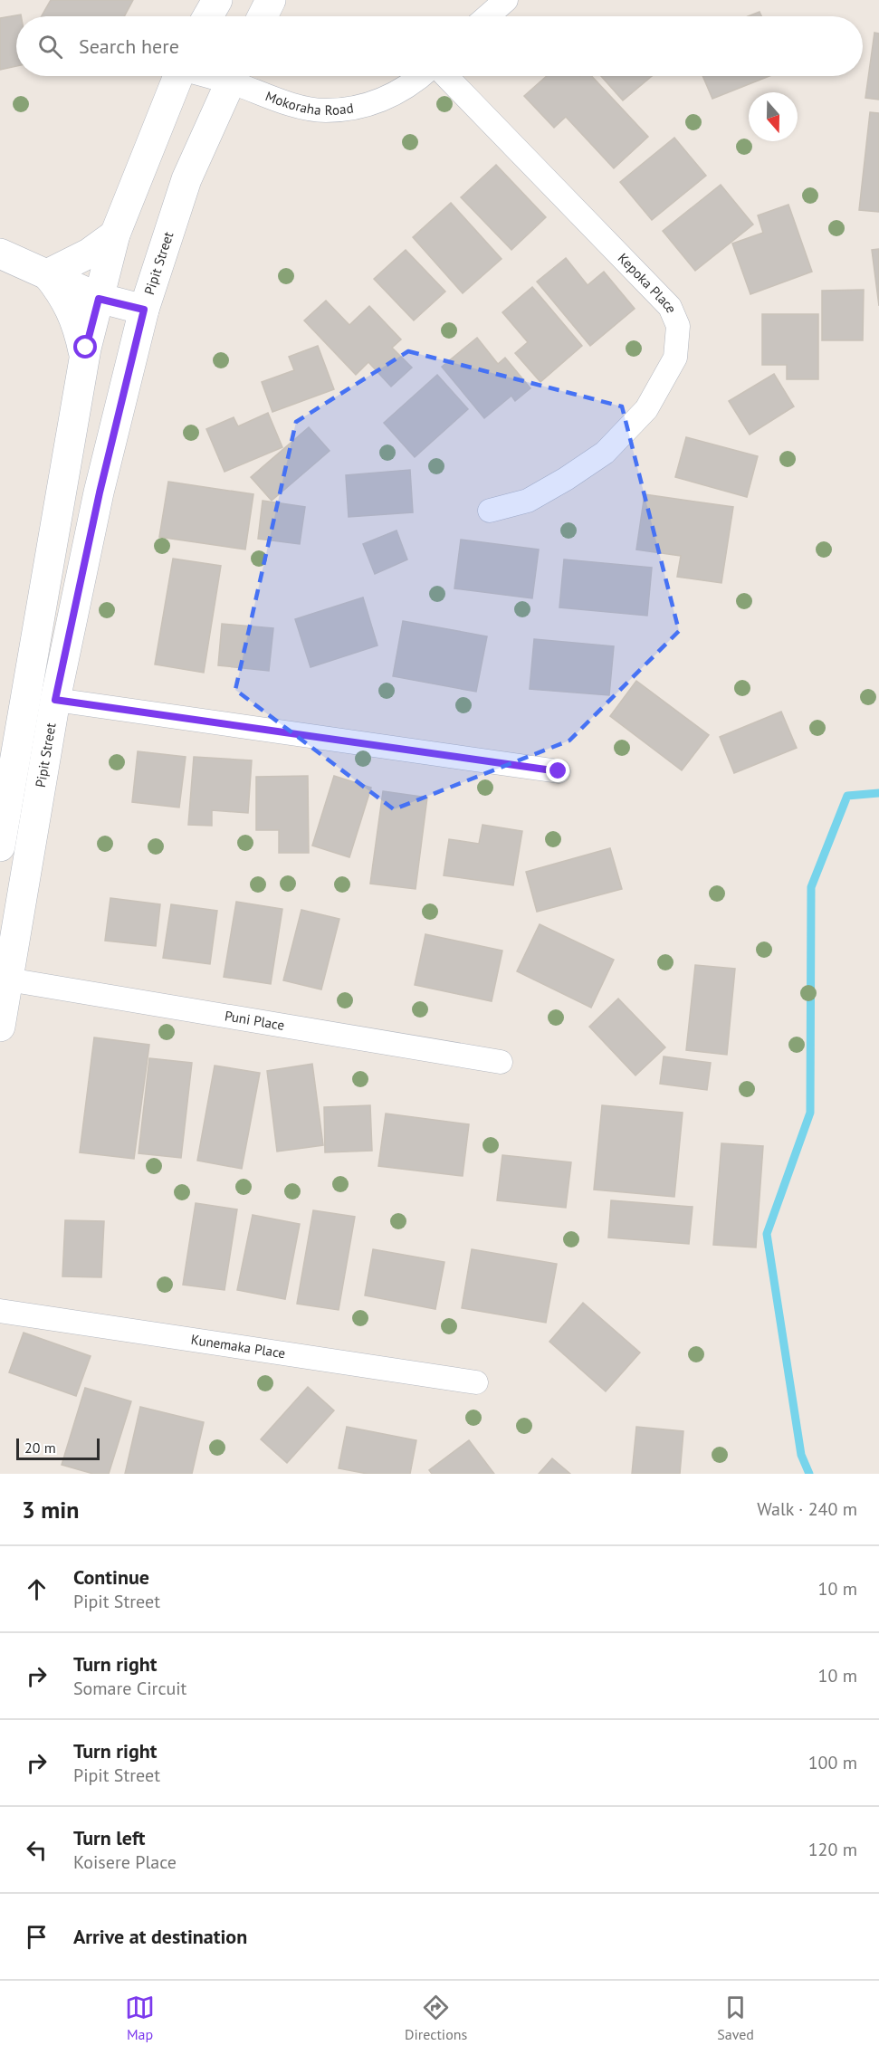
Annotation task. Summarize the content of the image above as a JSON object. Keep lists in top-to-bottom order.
{
  "streets": {
    "main road": ["Pipit Street"],
    "street": [
      "Mokoraha Road",
      "Kepoka Place",
      "Puni Place",
      "Kunemaka Place"
    ]
  },
  "crossings": [
    ["Pipit Street", "Puni Place"]
  ],
  "scale_bar": "20 m",
  "north": "bottom",
  "page": {
    "search": "Search here",
    "scale": "20 m",
    "heading": ["3 min", "Walk · 240 m"],
    "list": [
      ["Continue", "Pipit Street", "10 m"],
      ["Turn right", "Somare Circuit", "10 m"],
      ["Turn right", "Pipit Street", "100 m"],
      ["Turn left", "Koisere Place", "120 m"],
      "Arrive at destination"
    ],
    "nav": ["Map", "Directions", "Saved"]
  }
}
